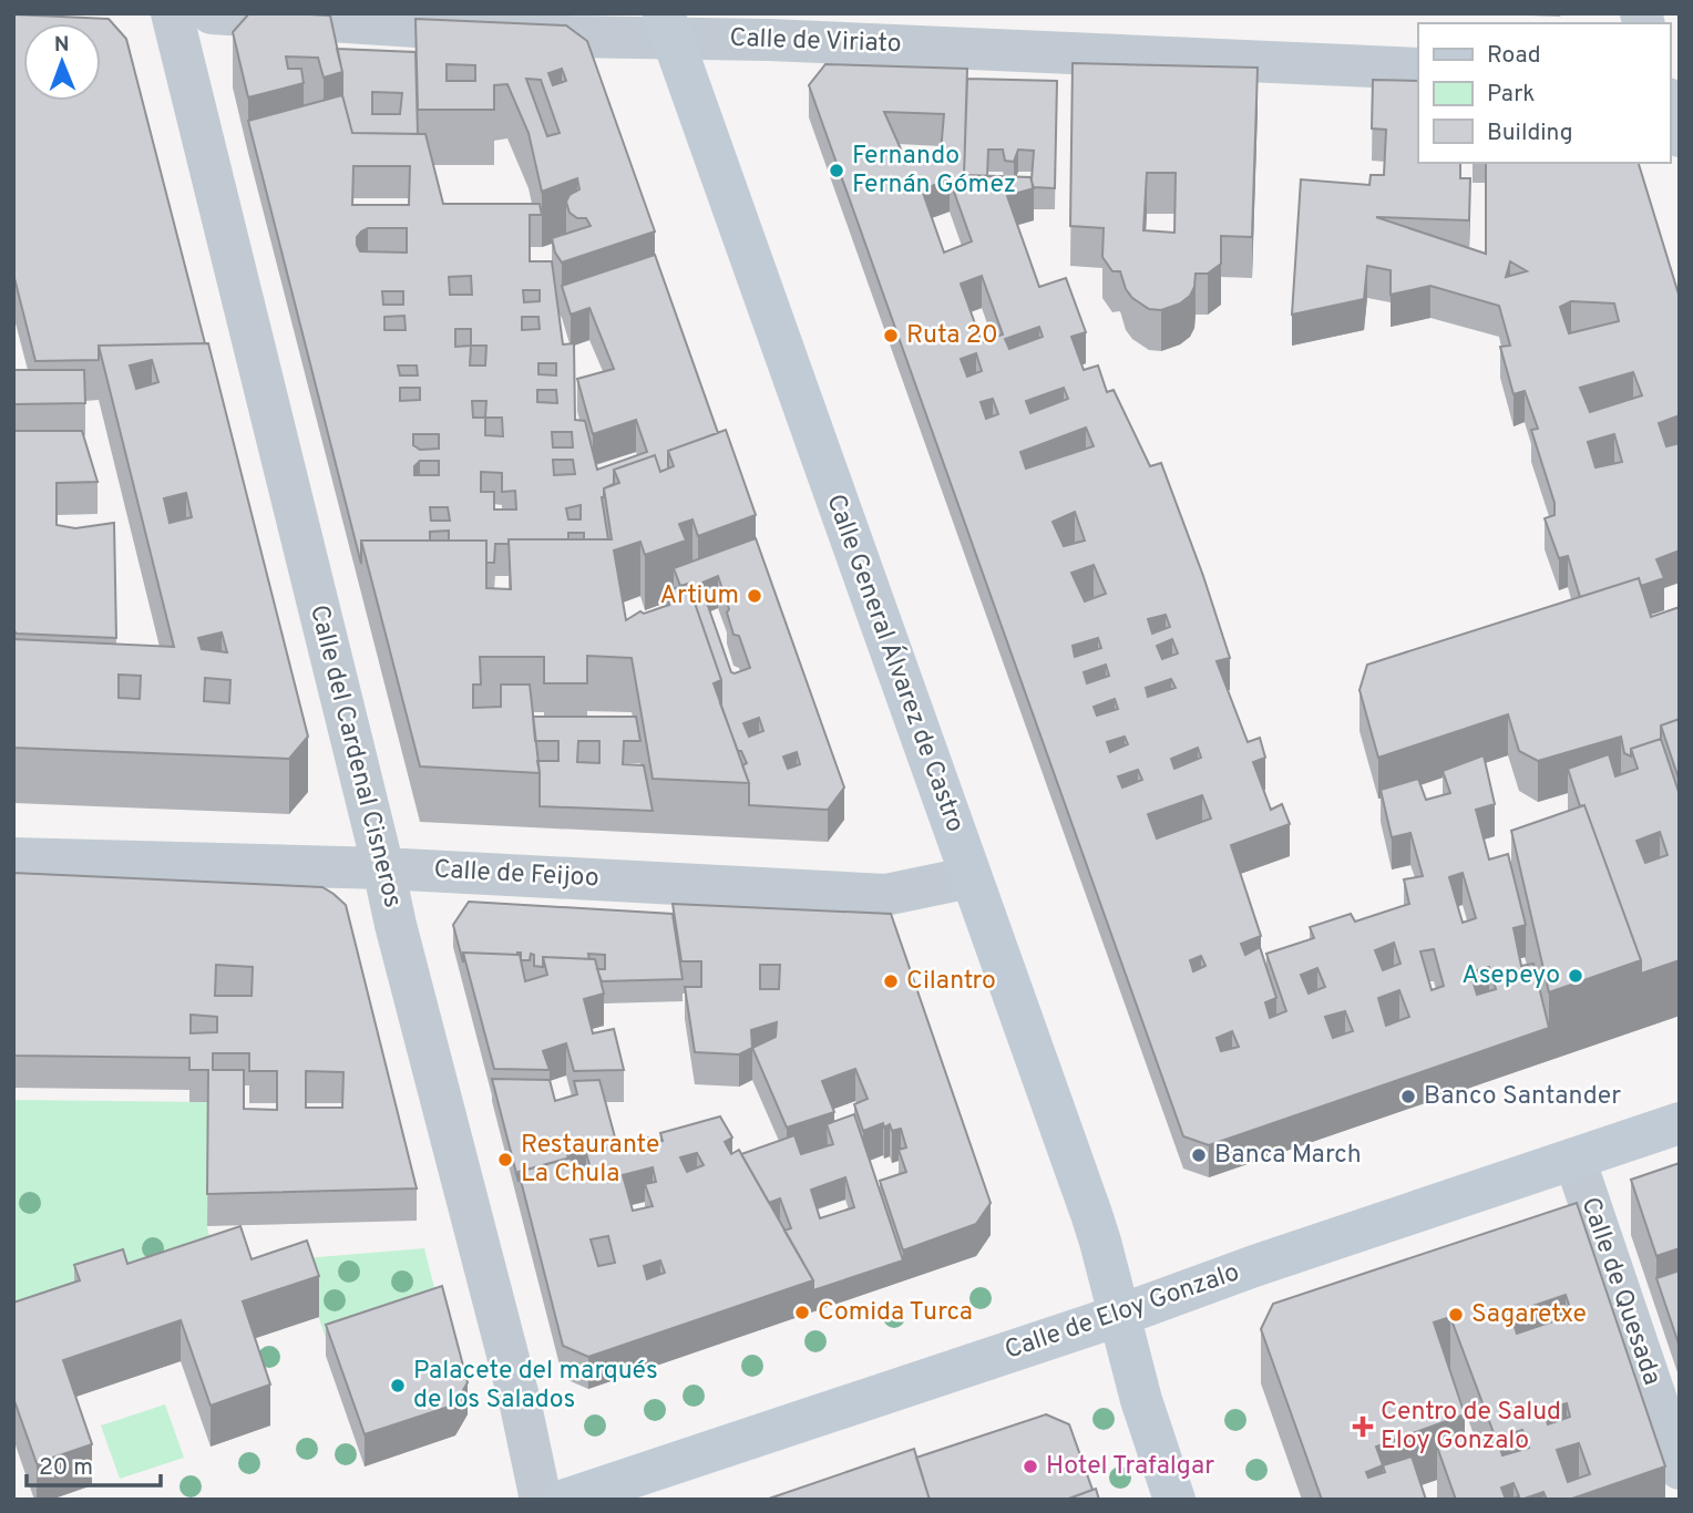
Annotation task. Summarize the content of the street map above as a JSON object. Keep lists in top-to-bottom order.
{
  "streets": {
    "street": [
      "Calle de Viriato",
      "Calle General Álvarez de Castro",
      "Calle del Cardenal Cisneros",
      "Calle de Feijoo",
      "Calle de Quesada",
      "Calle de Eloy Gonzalo"
    ]
  },
  "crossings": [
    ["Calle de Viriato", "Calle General Álvarez de Castro"],
    ["Calle General Álvarez de Castro", "Calle de Feijoo"],
    ["Calle General Álvarez de Castro", "Calle de Eloy Gonzalo"],
    ["Calle del Cardenal Cisneros", "Calle de Feijoo"],
    ["Calle de Quesada", "Calle de Eloy Gonzalo"]
  ],
  "places": {
    "other": [
      "Fernando Fernán Gómez",
      "Ruta 20",
      "Artium",
      "Asepeyo",
      "Cilantro",
      "Banco Santander",
      "Banca March",
      "Restaurante La Chula",
      "Comida Turca",
      "Sagaretxe",
      "Palacete del marqués de los Salados",
      "Hotel Trafalgar"
    ],
    "health": ["Centro de Salud Eloy Gonzalo"]
  },
  "legend": ["Road", "Park", "Building"],
  "scale_bar": "20 m",
  "north": "top"
}
